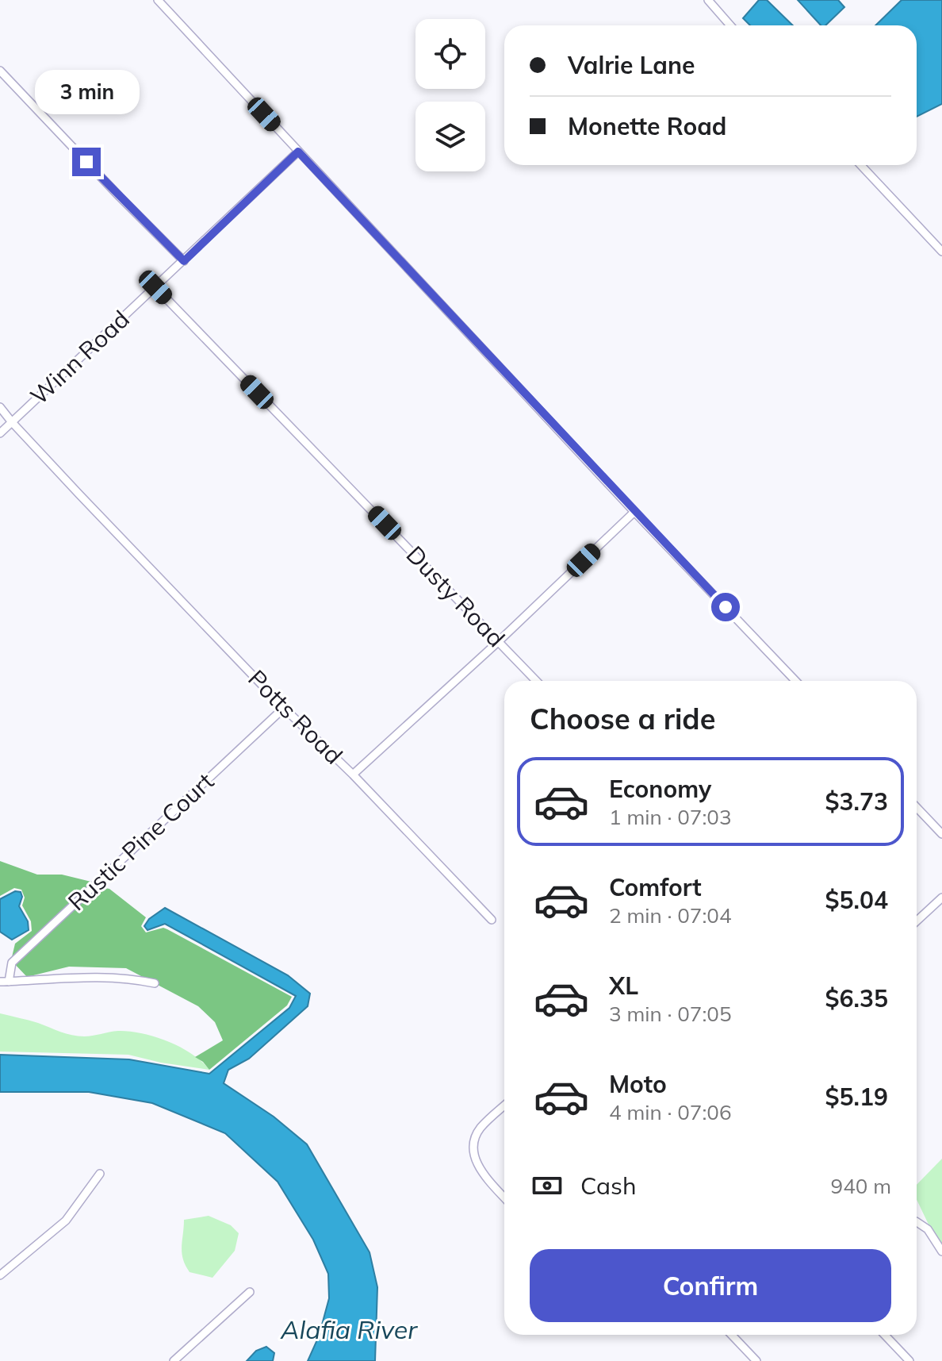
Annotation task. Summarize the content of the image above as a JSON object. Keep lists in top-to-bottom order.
{
  "streets": {
    "street": [
      "Winn Road",
      "Dusty Road",
      "Potts Road",
      "Rustic Pine Court"
    ]
  },
  "crossings": [
    ["Winn Road", "Dusty Road"],
    ["Winn Road", "Potts Road"],
    ["Dusty Road", "Potts Road"],
    ["Potts Road", "Rustic Pine Court"]
  ],
  "water": ["Alafia River"],
  "page": {
    "banner": ["Valrie Lane", "Monette Road"],
    "bubble": "3 min",
    "heading": "Choose a ride",
    "list": [
      {
        "name": "Economy",
        "note": "1 min · 07:03",
        "value": "$3.73"
      },
      {
        "name": "Comfort",
        "note": "2 min · 07:04",
        "value": "$5.04"
      },
      {
        "name": "XL",
        "note": "3 min · 07:05",
        "value": "$6.35"
      },
      {
        "name": "Moto",
        "note": "4 min · 07:06",
        "value": "$5.19"
      }
    ],
    "pay": ["Cash", "940 m"],
    "buttons": "Confirm"
  }
}
